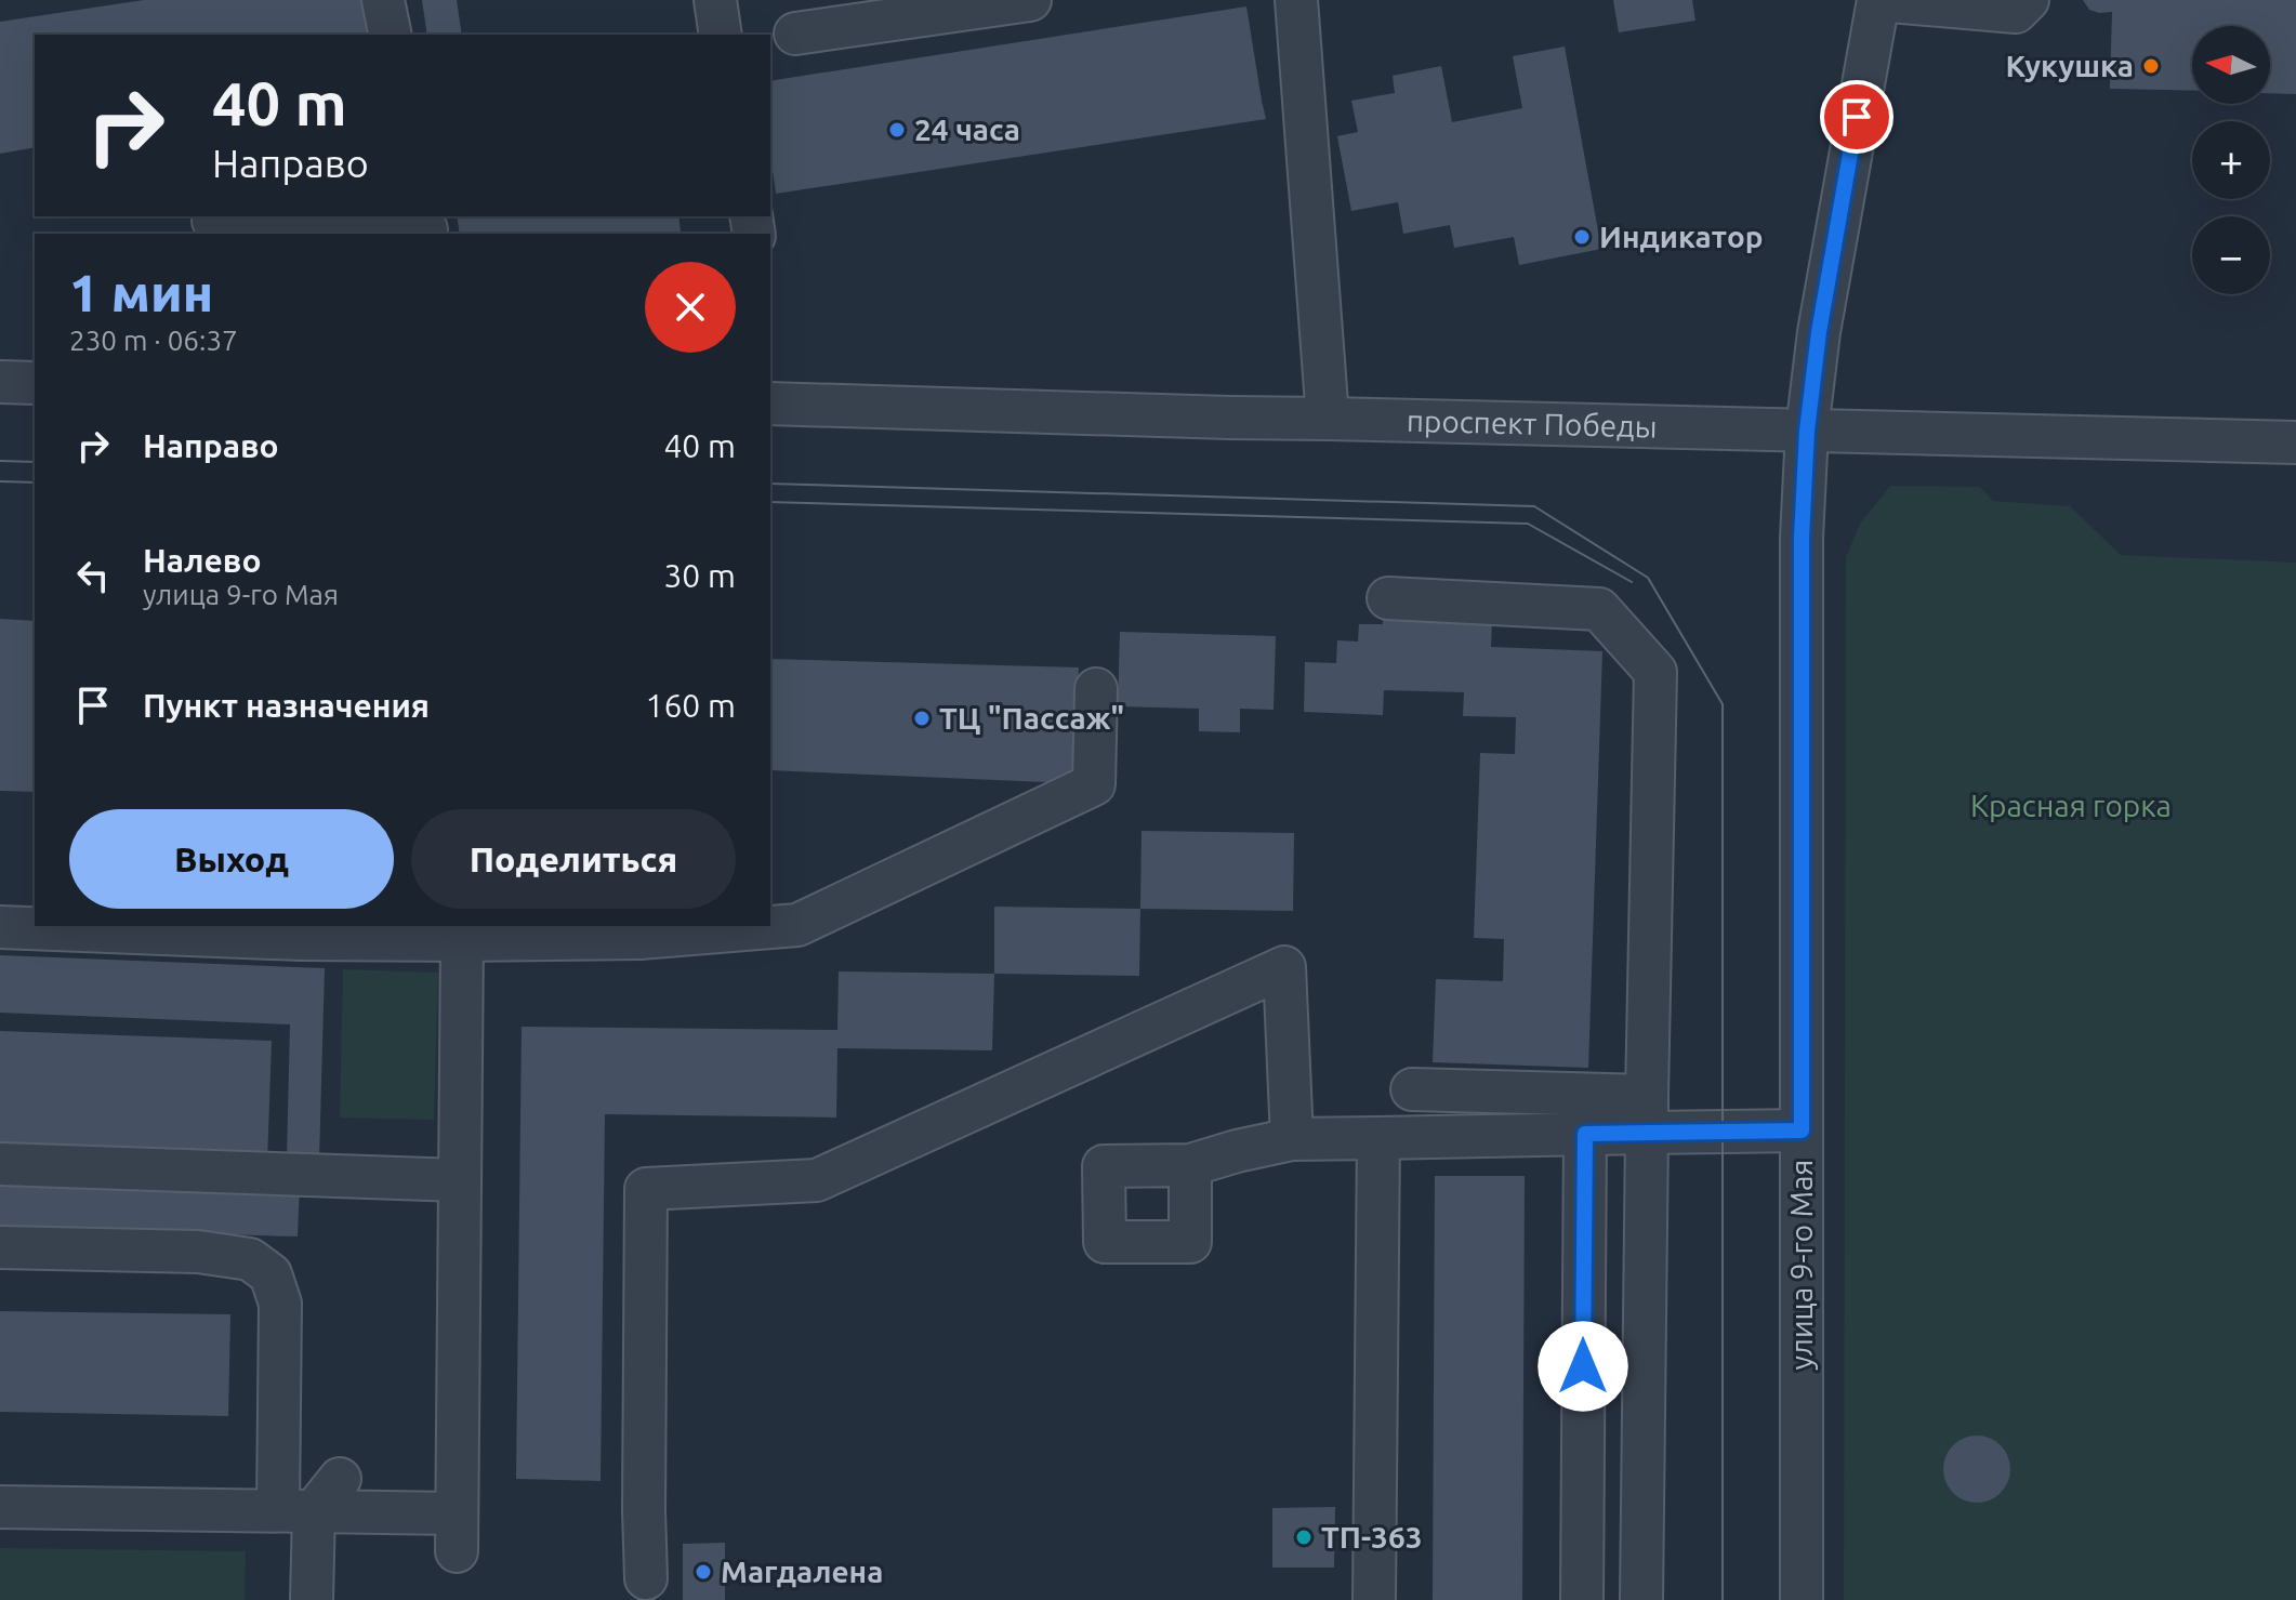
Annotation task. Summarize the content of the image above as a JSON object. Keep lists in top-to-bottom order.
{
  "streets": {
    "street": ["проспект Победы", "улица 9-го Мая"]
  },
  "crossings": [
    ["проспект Победы", "улица 9-го Мая"]
  ],
  "parks": ["Красная горка"],
  "places": [
    "Кукушка",
    "24 часа",
    "Индикатор",
    "ТЦ \"Пассаж\"",
    "ТП-363",
    "Магдалена"
  ],
  "north": "left",
  "page": {
    "map_buttons": ["+", "−"],
    "turn": ["40 m", "Направо"],
    "heading": ["1 мин", "230 m · 06:37"],
    "list": [
      {
        "name": "Направо",
        "value": "40 m"
      },
      {
        "name": "Налево",
        "note": "улица 9-го Мая",
        "value": "30 m"
      },
      {
        "name": "Пункт назначения",
        "value": "160 m"
      }
    ],
    "buttons": ["Выход", "Поделиться"]
  }
}
